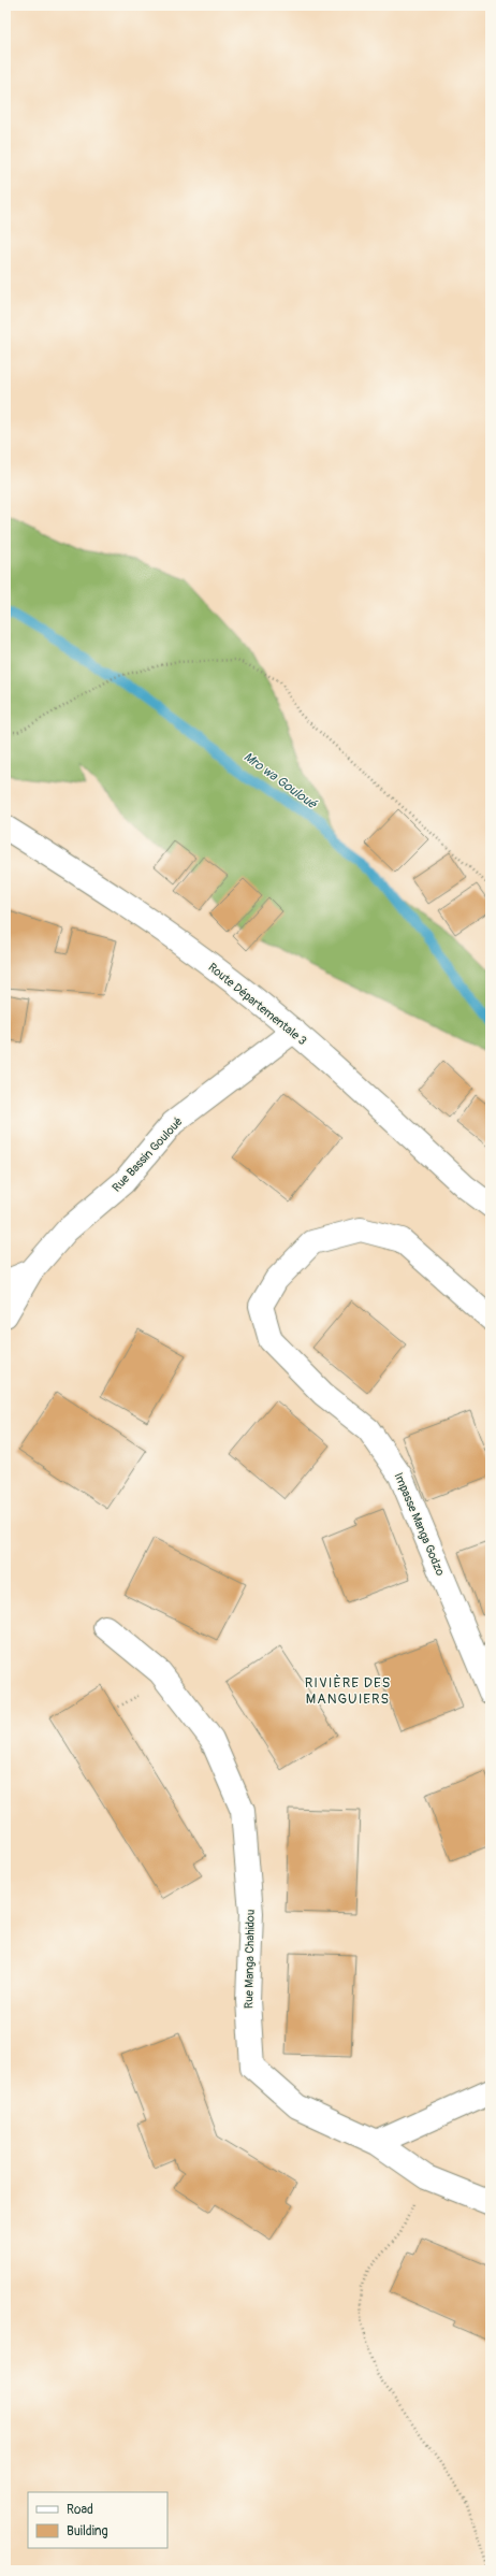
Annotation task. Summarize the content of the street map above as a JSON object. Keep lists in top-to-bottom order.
{
  "streets": {
    "street": [
      "Route Départementale 3",
      "Rue Bassin Gouloué",
      "Impasse Manga Godzo",
      "Rue Manga Chahidou"
    ]
  },
  "crossings": [
    ["Route Départementale 3", "Rue Bassin Gouloué"]
  ],
  "districts": ["RIVIÈRE DES MANGUIERS"],
  "water": ["Mro wa Gouloué"],
  "legend": ["Road", "Building"]
}
